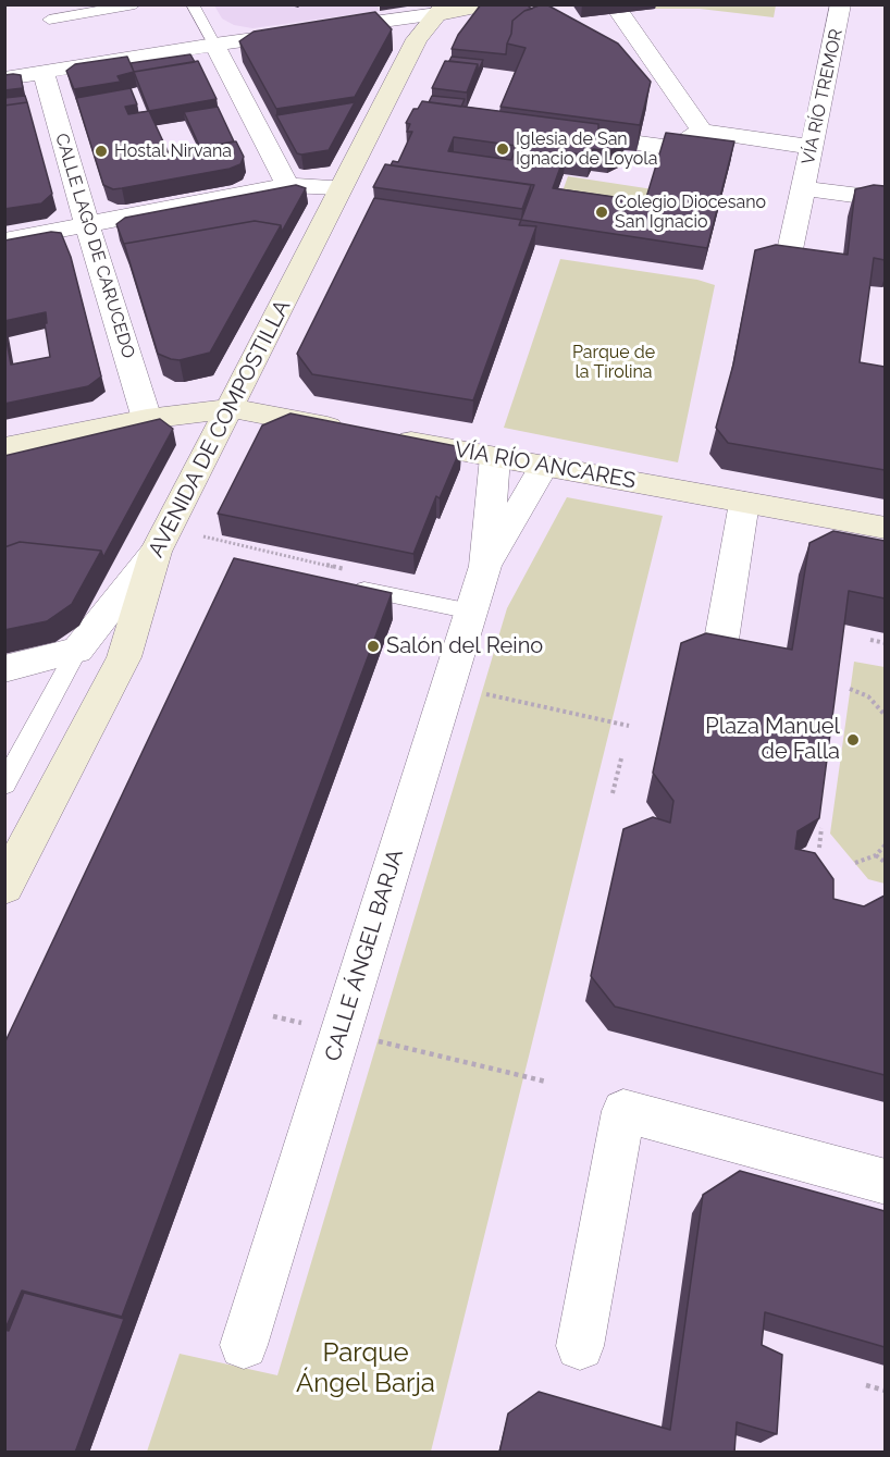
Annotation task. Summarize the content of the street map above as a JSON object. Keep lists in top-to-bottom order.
{
  "streets": {
    "street": [
      "VÍA RÍO TREMOR",
      "CALLE LAGO DE CARUCEDO",
      "AVENIDA DE COMPOSTILLA",
      "VÍA RÍO ANCARES",
      "CALLE ÁNGEL BARJA"
    ]
  },
  "crossings": [
    ["CALLE LAGO DE CARUCEDO", "VÍA RÍO ANCARES"],
    ["AVENIDA DE COMPOSTILLA", "VÍA RÍO ANCARES"],
    ["VÍA RÍO ANCARES", "CALLE ÁNGEL BARJA"]
  ],
  "parks": ["Parque de la Tirolina", "Parque Ángel Barja"],
  "places": [
    "Iglesia de San Ignacio de Loyola",
    "Hostal Nirvana",
    "Colegio Diocesano San Ignacio",
    "Salón del Reino",
    "Plaza Manuel de Falla"
  ]
}
